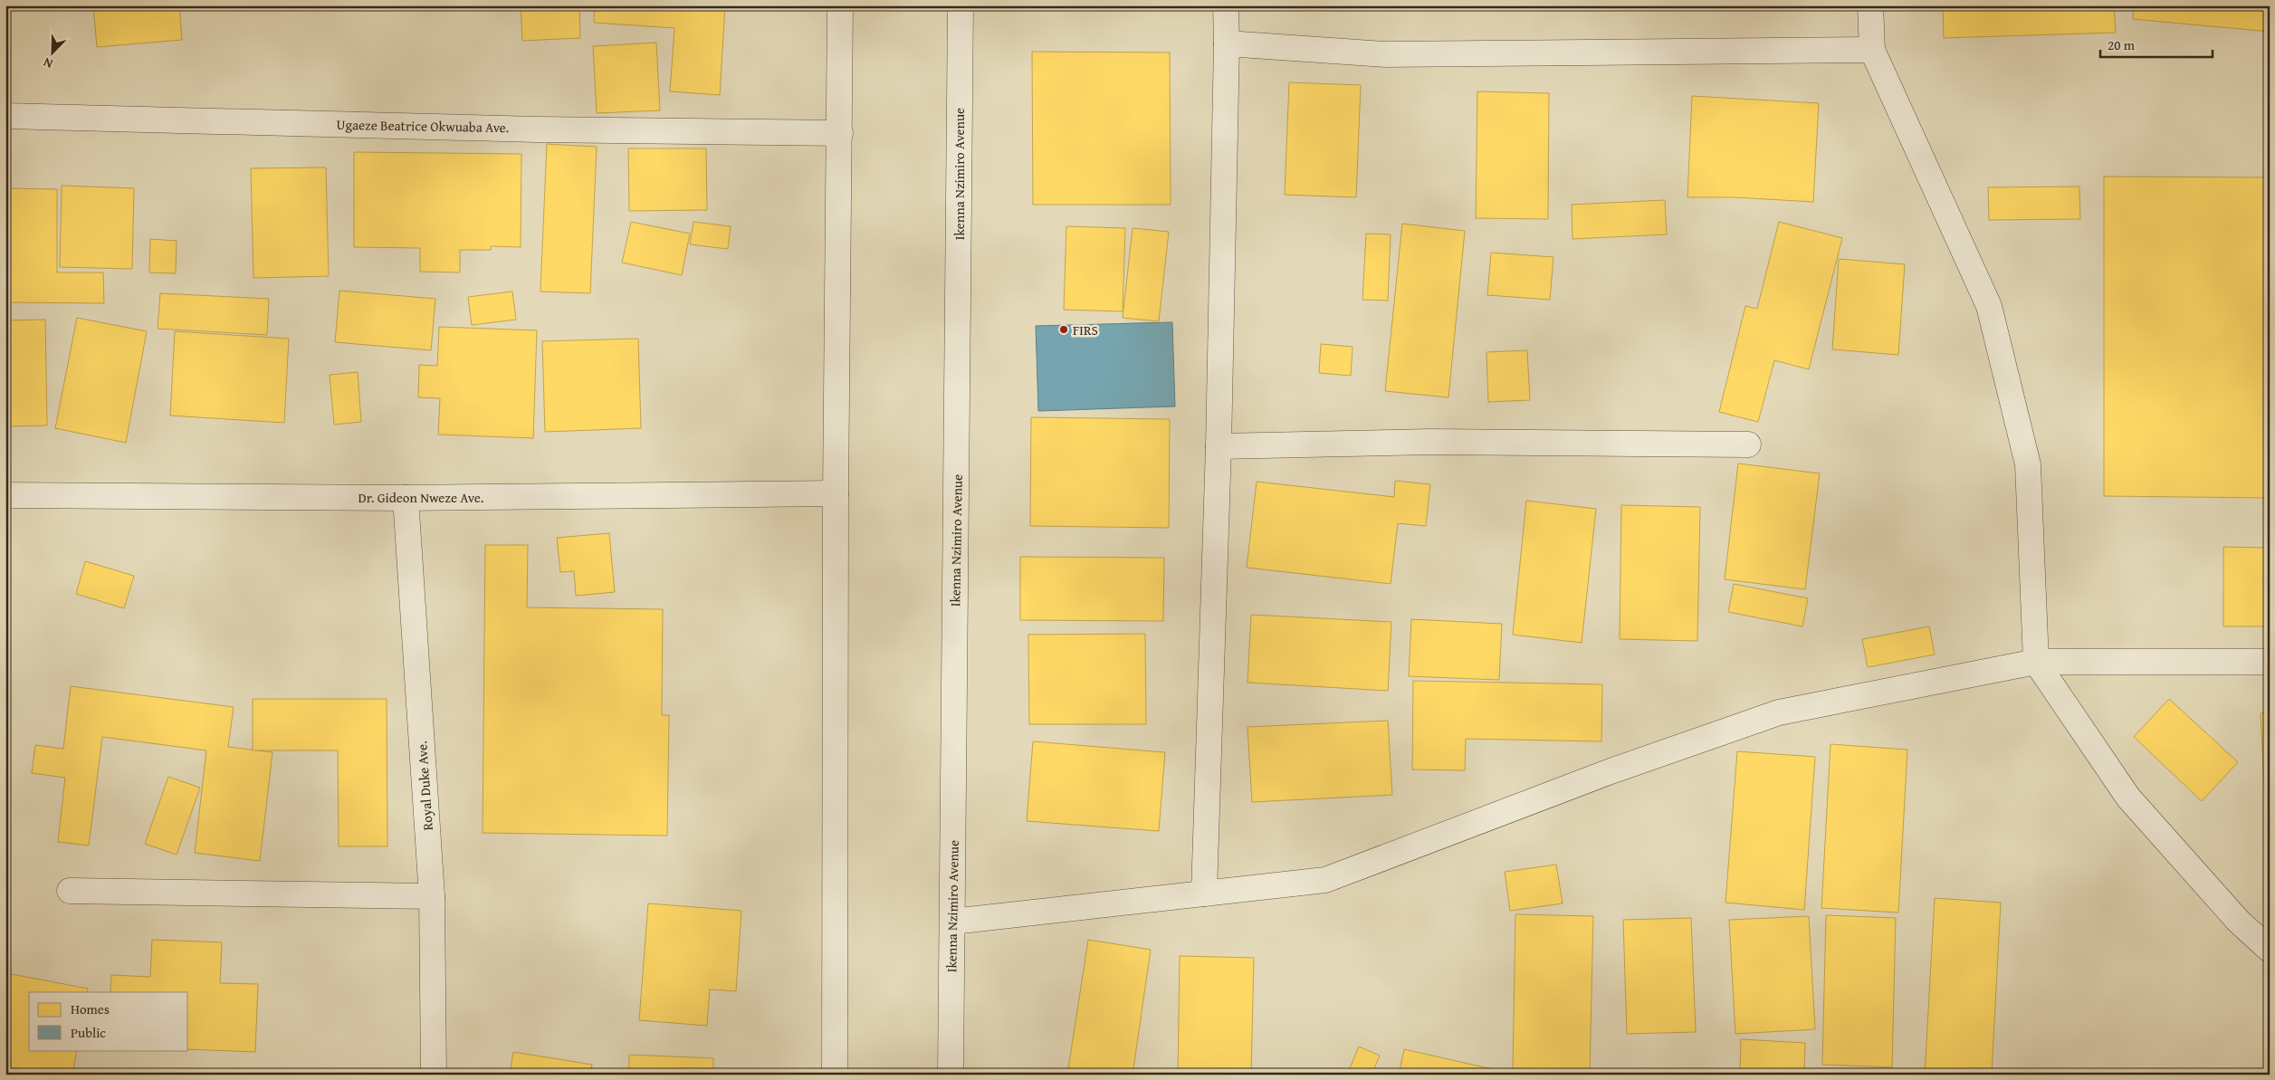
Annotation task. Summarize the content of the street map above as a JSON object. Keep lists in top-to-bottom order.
{
  "streets": {
    "street": [
      "Ugaeze Beatrice Okwuaba Ave.",
      "Ikenna Nzimiro Avenue",
      "Dr. Gideon Nweze Ave.",
      "Royal Duke Ave."
    ]
  },
  "crossings": [
    ["Dr. Gideon Nweze Ave.", "Royal Duke Ave."]
  ],
  "places": ["FIRS"],
  "legend": ["Homes", "Public"],
  "scale_bar": "20 m",
  "north": "bottom left"
}
